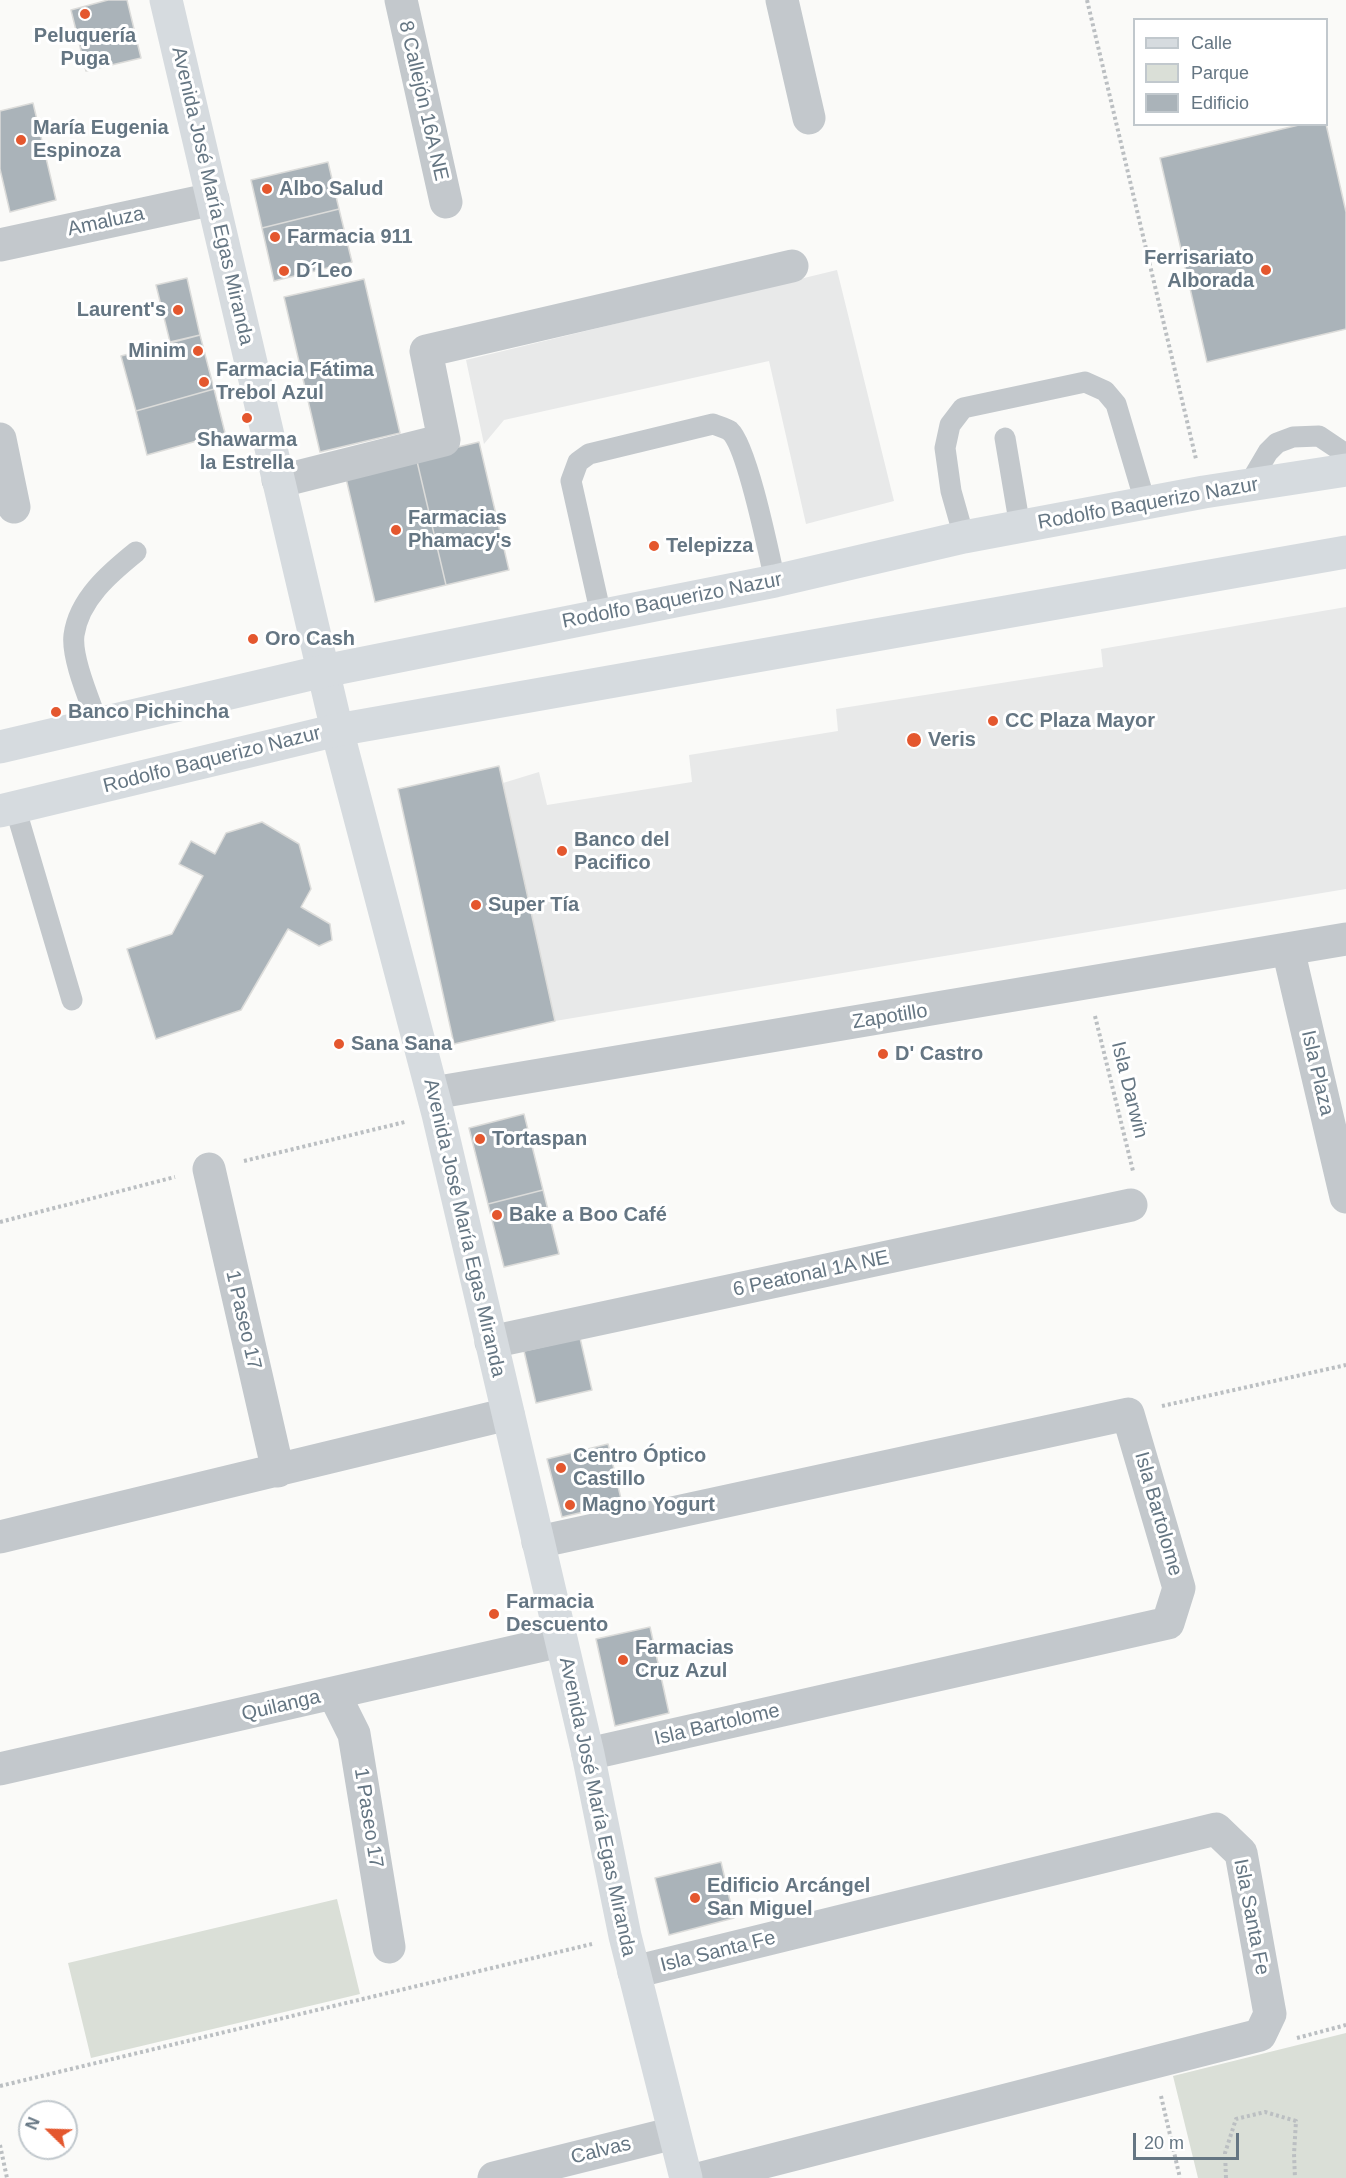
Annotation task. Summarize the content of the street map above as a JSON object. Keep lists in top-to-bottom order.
{
  "streets": {
    "main road": ["Avenida José María Egas Miranda", "Rodolfo Baquerizo Nazur"],
    "street": [
      "8 Callejón 16A NE",
      "Amaluza",
      "Zapotillo",
      "Isla Plaza",
      "6 Peatonal 1A NE",
      "1 Paseo 17",
      "Isla Bartolome",
      "Quilanga",
      "Isla Santa Fe",
      "Calvas"
    ],
    "path": ["Isla Darwin"]
  },
  "crossings": [
    ["Avenida José María Egas Miranda", "Amaluza"],
    ["Avenida José María Egas Miranda", "Rodolfo Baquerizo Nazur"],
    ["Avenida José María Egas Miranda", "Zapotillo"],
    ["Avenida José María Egas Miranda", "6 Peatonal 1A NE"],
    ["Avenida José María Egas Miranda", "Isla Bartolome"],
    ["Avenida José María Egas Miranda", "Quilanga"],
    ["Avenida José María Egas Miranda", "Isla Santa Fe"],
    ["Avenida José María Egas Miranda", "Calvas"],
    ["Zapotillo", "Isla Plaza"],
    ["Zapotillo", "Isla Darwin"],
    ["Isla Darwin", "6 Peatonal 1A NE"],
    ["1 Paseo 17", "Quilanga"]
  ],
  "places": [
    "Peluquería Puga",
    "María Eugenia Espinoza",
    "Albo Salud",
    "Farmacia 911",
    "Ferrisariato Alborada",
    "D´Leo",
    "Laurent's",
    "Minim",
    "Farmacia Fátima Trebol Azul",
    "Shawarma la Estrella",
    "Farmacias Phamacy's",
    "Telepizza",
    "Oro Cash",
    "Banco Pichincha",
    "CC Plaza Mayor",
    "Veris",
    "Banco del Pacifico",
    "Super Tía",
    "Sana Sana",
    "D' Castro",
    "Tortaspan",
    "Bake a Boo Café",
    "Centro Óptico Castillo",
    "Magno Yogurt",
    "Farmacia Descuento",
    "Farmacias Cruz Azul",
    "Edificio Arcángel San Miguel"
  ],
  "legend": ["Calle", "Parque", "Edificio"],
  "scale_bar": "20 m",
  "north": "top left"
}
